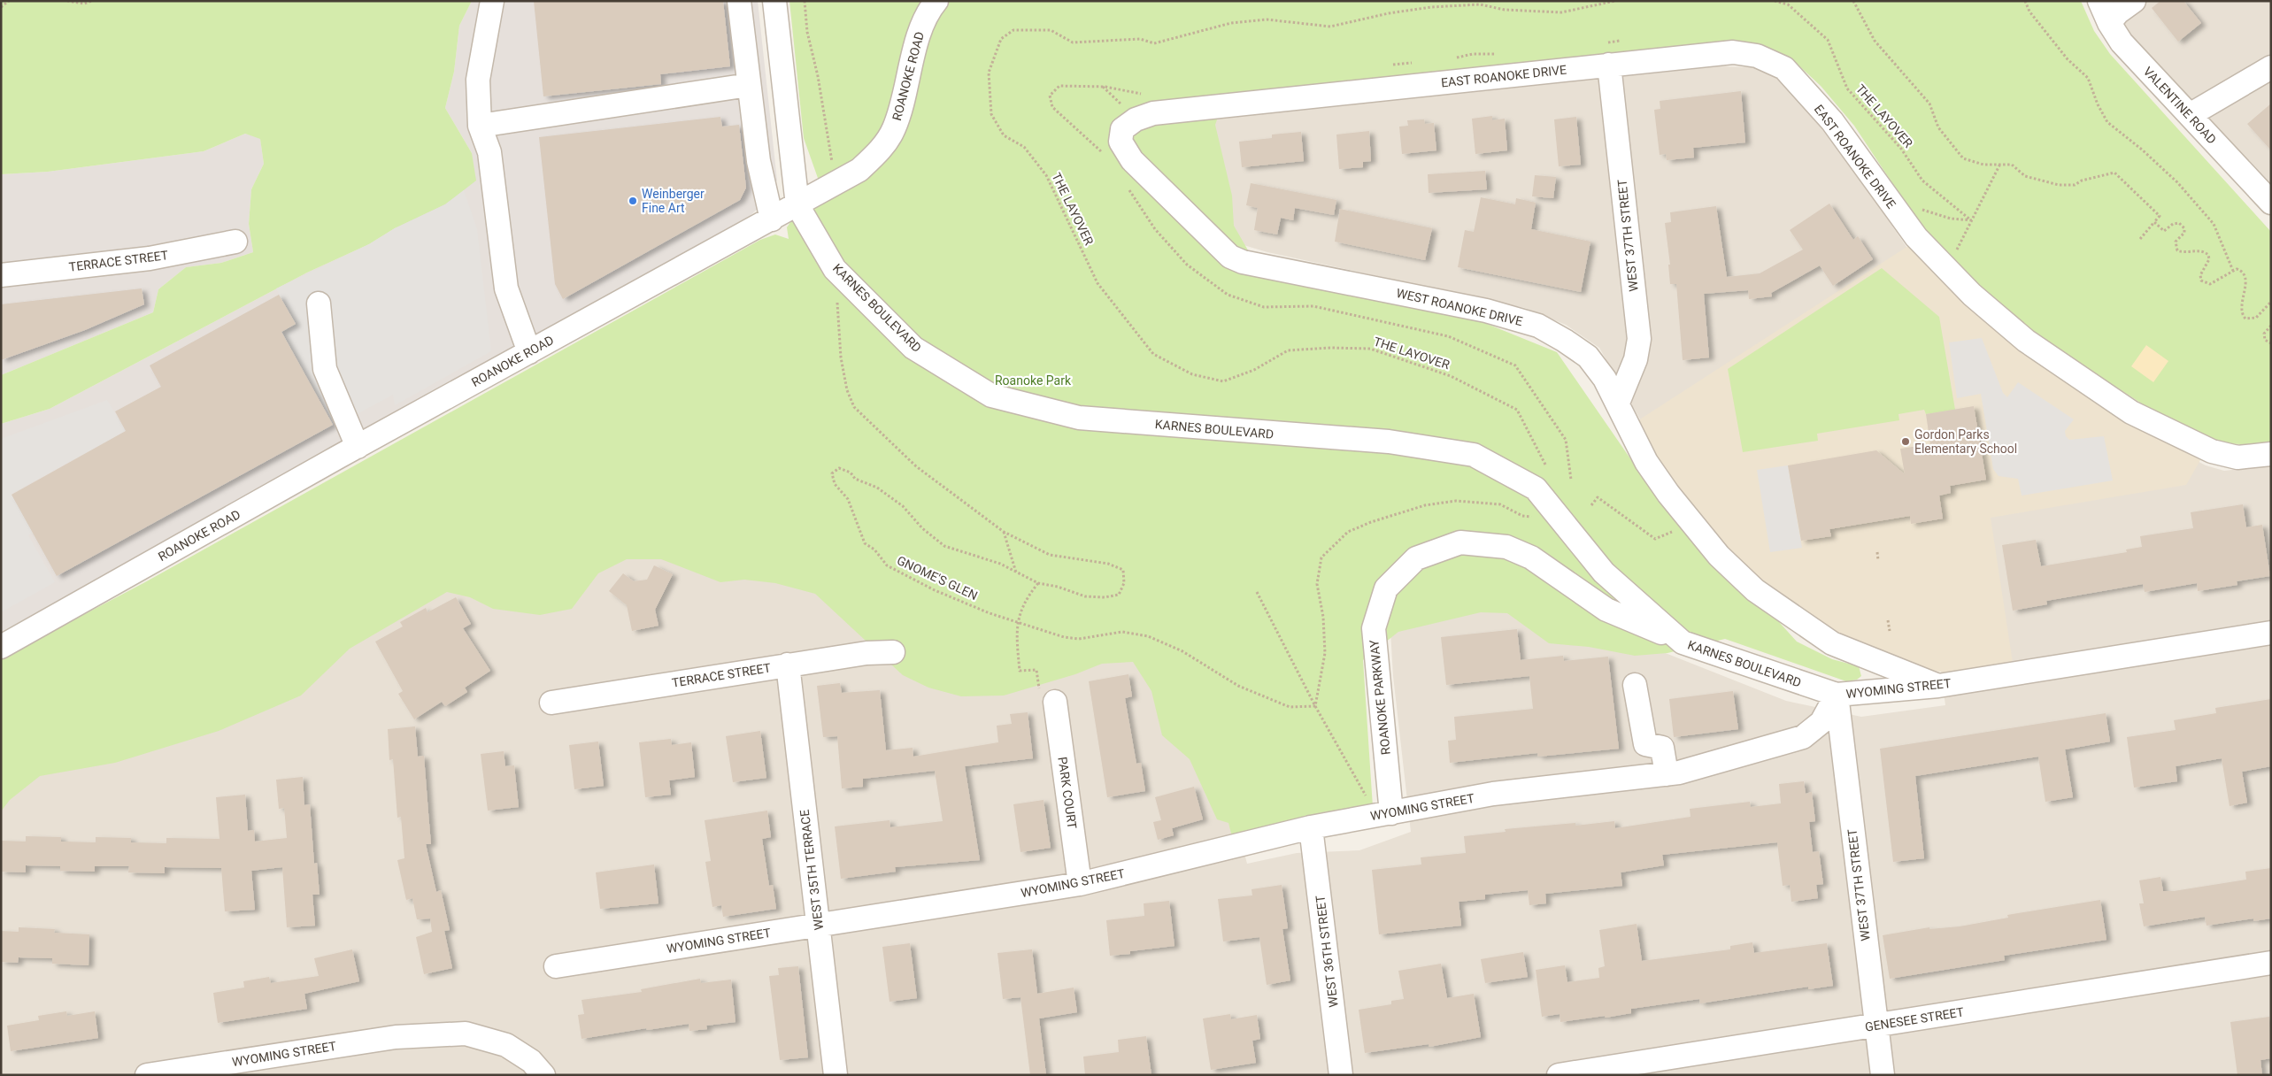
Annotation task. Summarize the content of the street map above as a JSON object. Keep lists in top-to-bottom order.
{
  "streets": {
    "street": [
      "ROANOKE ROAD",
      "EAST ROANOKE DRIVE",
      "VALENTINE ROAD",
      "WEST 37TH STREET",
      "TERRACE STREET",
      "WEST ROANOKE DRIVE",
      "KARNES BOULEVARD",
      "WYOMING STREET",
      "ROANOKE PARKWAY",
      "PARK COURT",
      "WEST 35TH TERRACE",
      "WEST 36TH STREET",
      "GENESEE STREET"
    ],
    "path": ["THE LAYOVER", "GNOME'S GLEN"]
  },
  "crossings": [
    ["ROANOKE ROAD", "KARNES BOULEVARD"],
    ["EAST ROANOKE DRIVE", "WEST 37TH STREET"],
    ["EAST ROANOKE DRIVE", "WEST ROANOKE DRIVE"],
    ["WEST 37TH STREET", "WEST ROANOKE DRIVE"],
    ["WEST 37TH STREET", "KARNES BOULEVARD"],
    ["WEST 37TH STREET", "WYOMING STREET"],
    ["WEST 37TH STREET", "GENESEE STREET"],
    ["TERRACE STREET", "WEST 35TH TERRACE"],
    ["WEST ROANOKE DRIVE", "WYOMING STREET"],
    ["KARNES BOULEVARD", "WYOMING STREET"],
    ["KARNES BOULEVARD", "ROANOKE PARKWAY"],
    ["WYOMING STREET", "ROANOKE PARKWAY"],
    ["WYOMING STREET", "PARK COURT"],
    ["WYOMING STREET", "WEST 35TH TERRACE"],
    ["WYOMING STREET", "WEST 36TH STREET"]
  ],
  "parks": ["Roanoke Park"],
  "places": ["Weinberger Fine Art", "Gordon Parks Elementary School"]
}
